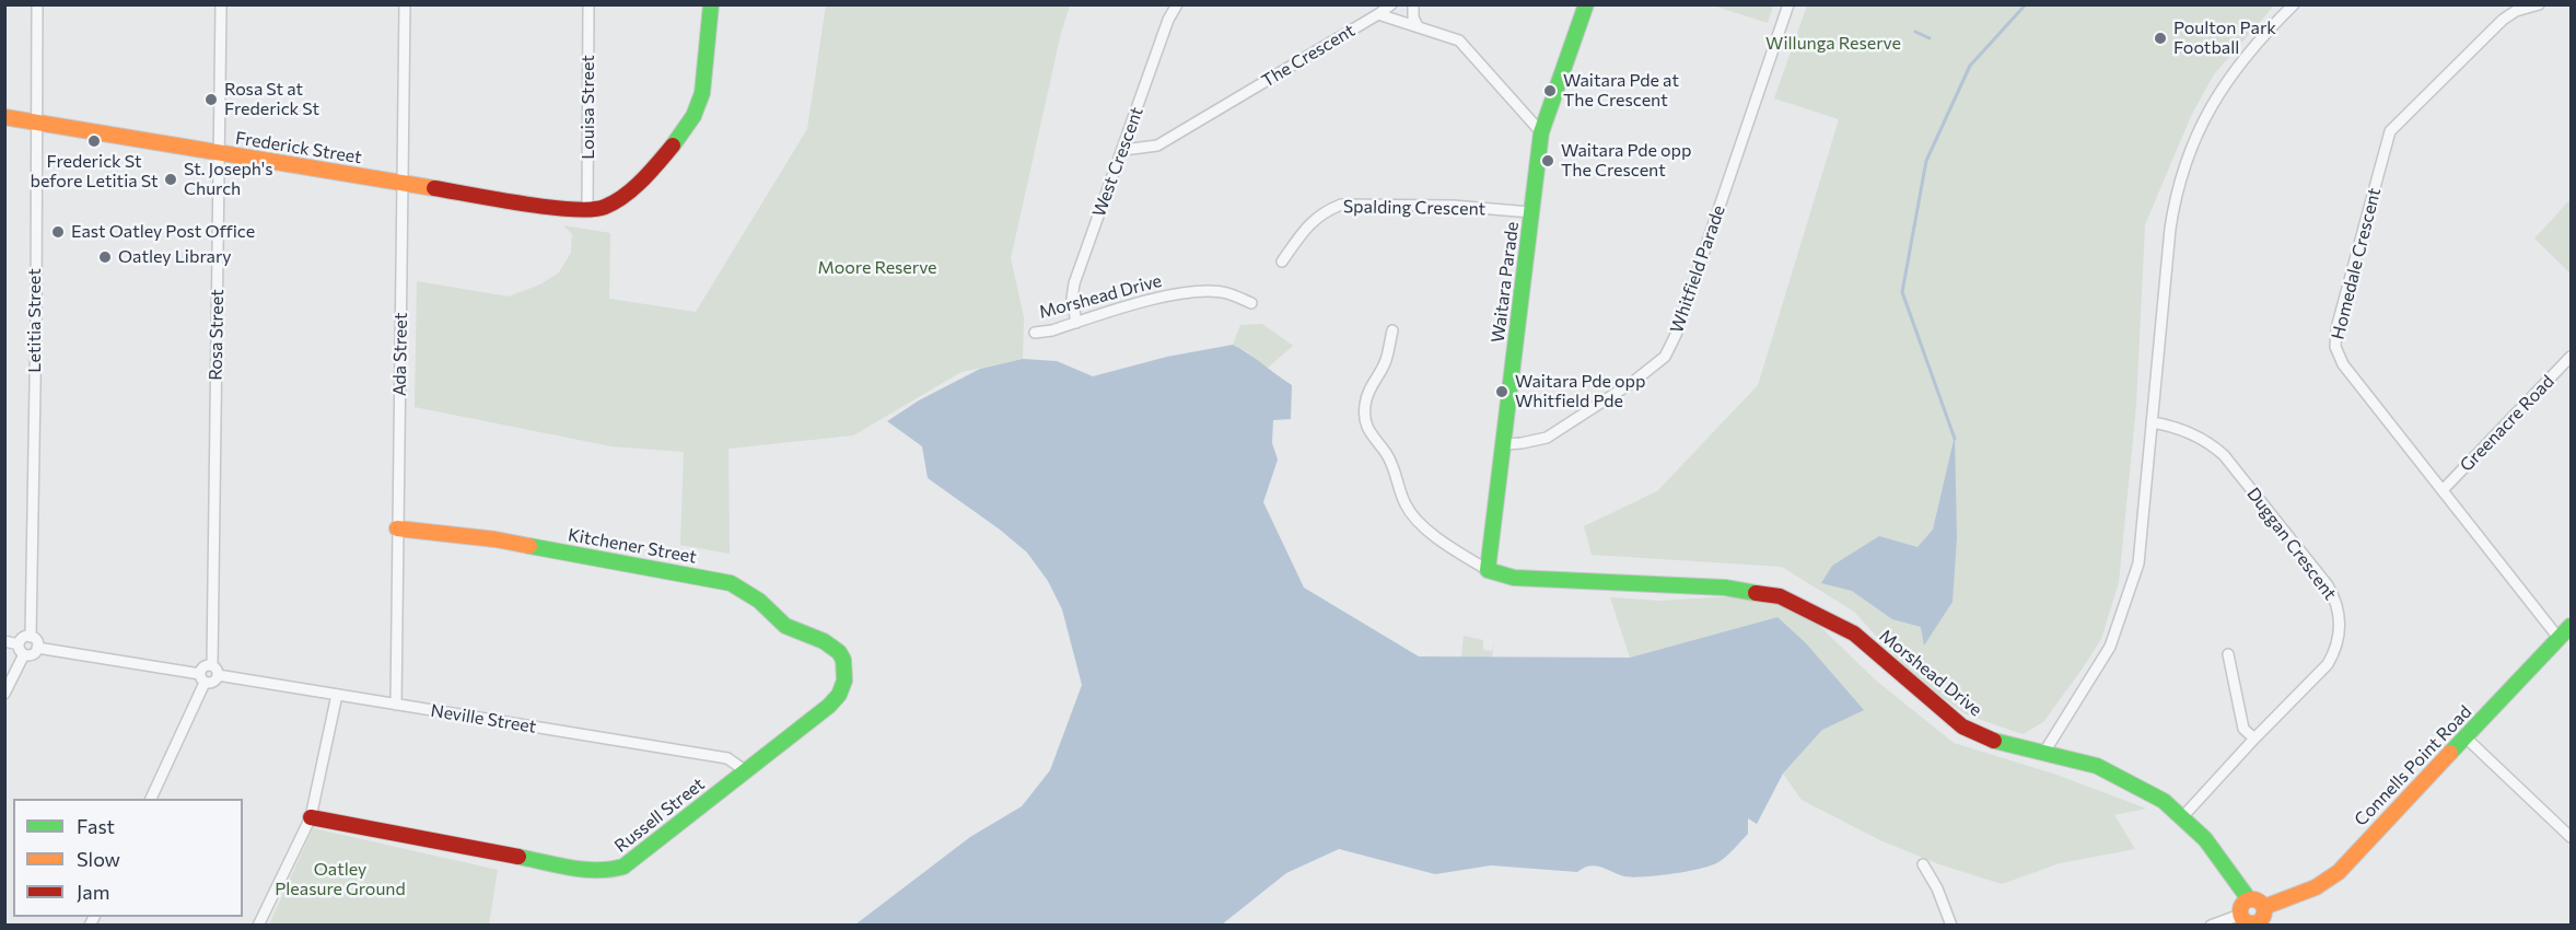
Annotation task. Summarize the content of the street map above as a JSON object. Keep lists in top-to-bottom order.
{
  "streets": {
    "street": [
      "The Crescent",
      "Louisa Street",
      "Frederick Street",
      "West Crescent",
      "Spalding Crescent",
      "Homedale Crescent",
      "Whitfield Parade",
      "Waitara Parade",
      "Morshead Drive",
      "Letitia Street",
      "Rosa Street",
      "Ada Street",
      "Greenacre Road",
      "Duggan Crescent",
      "Kitchener Street",
      "Neville Street",
      "Connells Point Road",
      "Russell Street"
    ]
  },
  "crossings": [
    ["The Crescent", "West Crescent"],
    ["Louisa Street", "Frederick Street"],
    ["Frederick Street", "Letitia Street"],
    ["Frederick Street", "Rosa Street"],
    ["Frederick Street", "Ada Street"],
    ["West Crescent", "Morshead Drive"],
    ["Spalding Crescent", "Waitara Parade"],
    ["Homedale Crescent", "Greenacre Road"],
    ["Homedale Crescent", "Connells Point Road"],
    ["Whitfield Parade", "Waitara Parade"],
    ["Waitara Parade", "Morshead Drive"],
    ["Morshead Drive", "Duggan Crescent"],
    ["Morshead Drive", "Connells Point Road"],
    ["Rosa Street", "Neville Street"],
    ["Ada Street", "Kitchener Street"],
    ["Ada Street", "Neville Street"],
    ["Kitchener Street", "Russell Street"],
    ["Neville Street", "Russell Street"]
  ],
  "parks": ["Willunga Reserve", "Moore Reserve", "Oatley Pleasure Ground"],
  "places": [
    "Poulton Park Football",
    "Waitara Pde at The Crescent",
    "Rosa St at Frederick St",
    "Frederick St before Letitia St",
    "Waitara Pde opp The Crescent",
    "St. Joseph's Church",
    "East Oatley Post Office",
    "Oatley Library",
    "Waitara Pde opp Whitfield Pde"
  ],
  "legend": ["Fast", "Slow", "Jam"]
}
